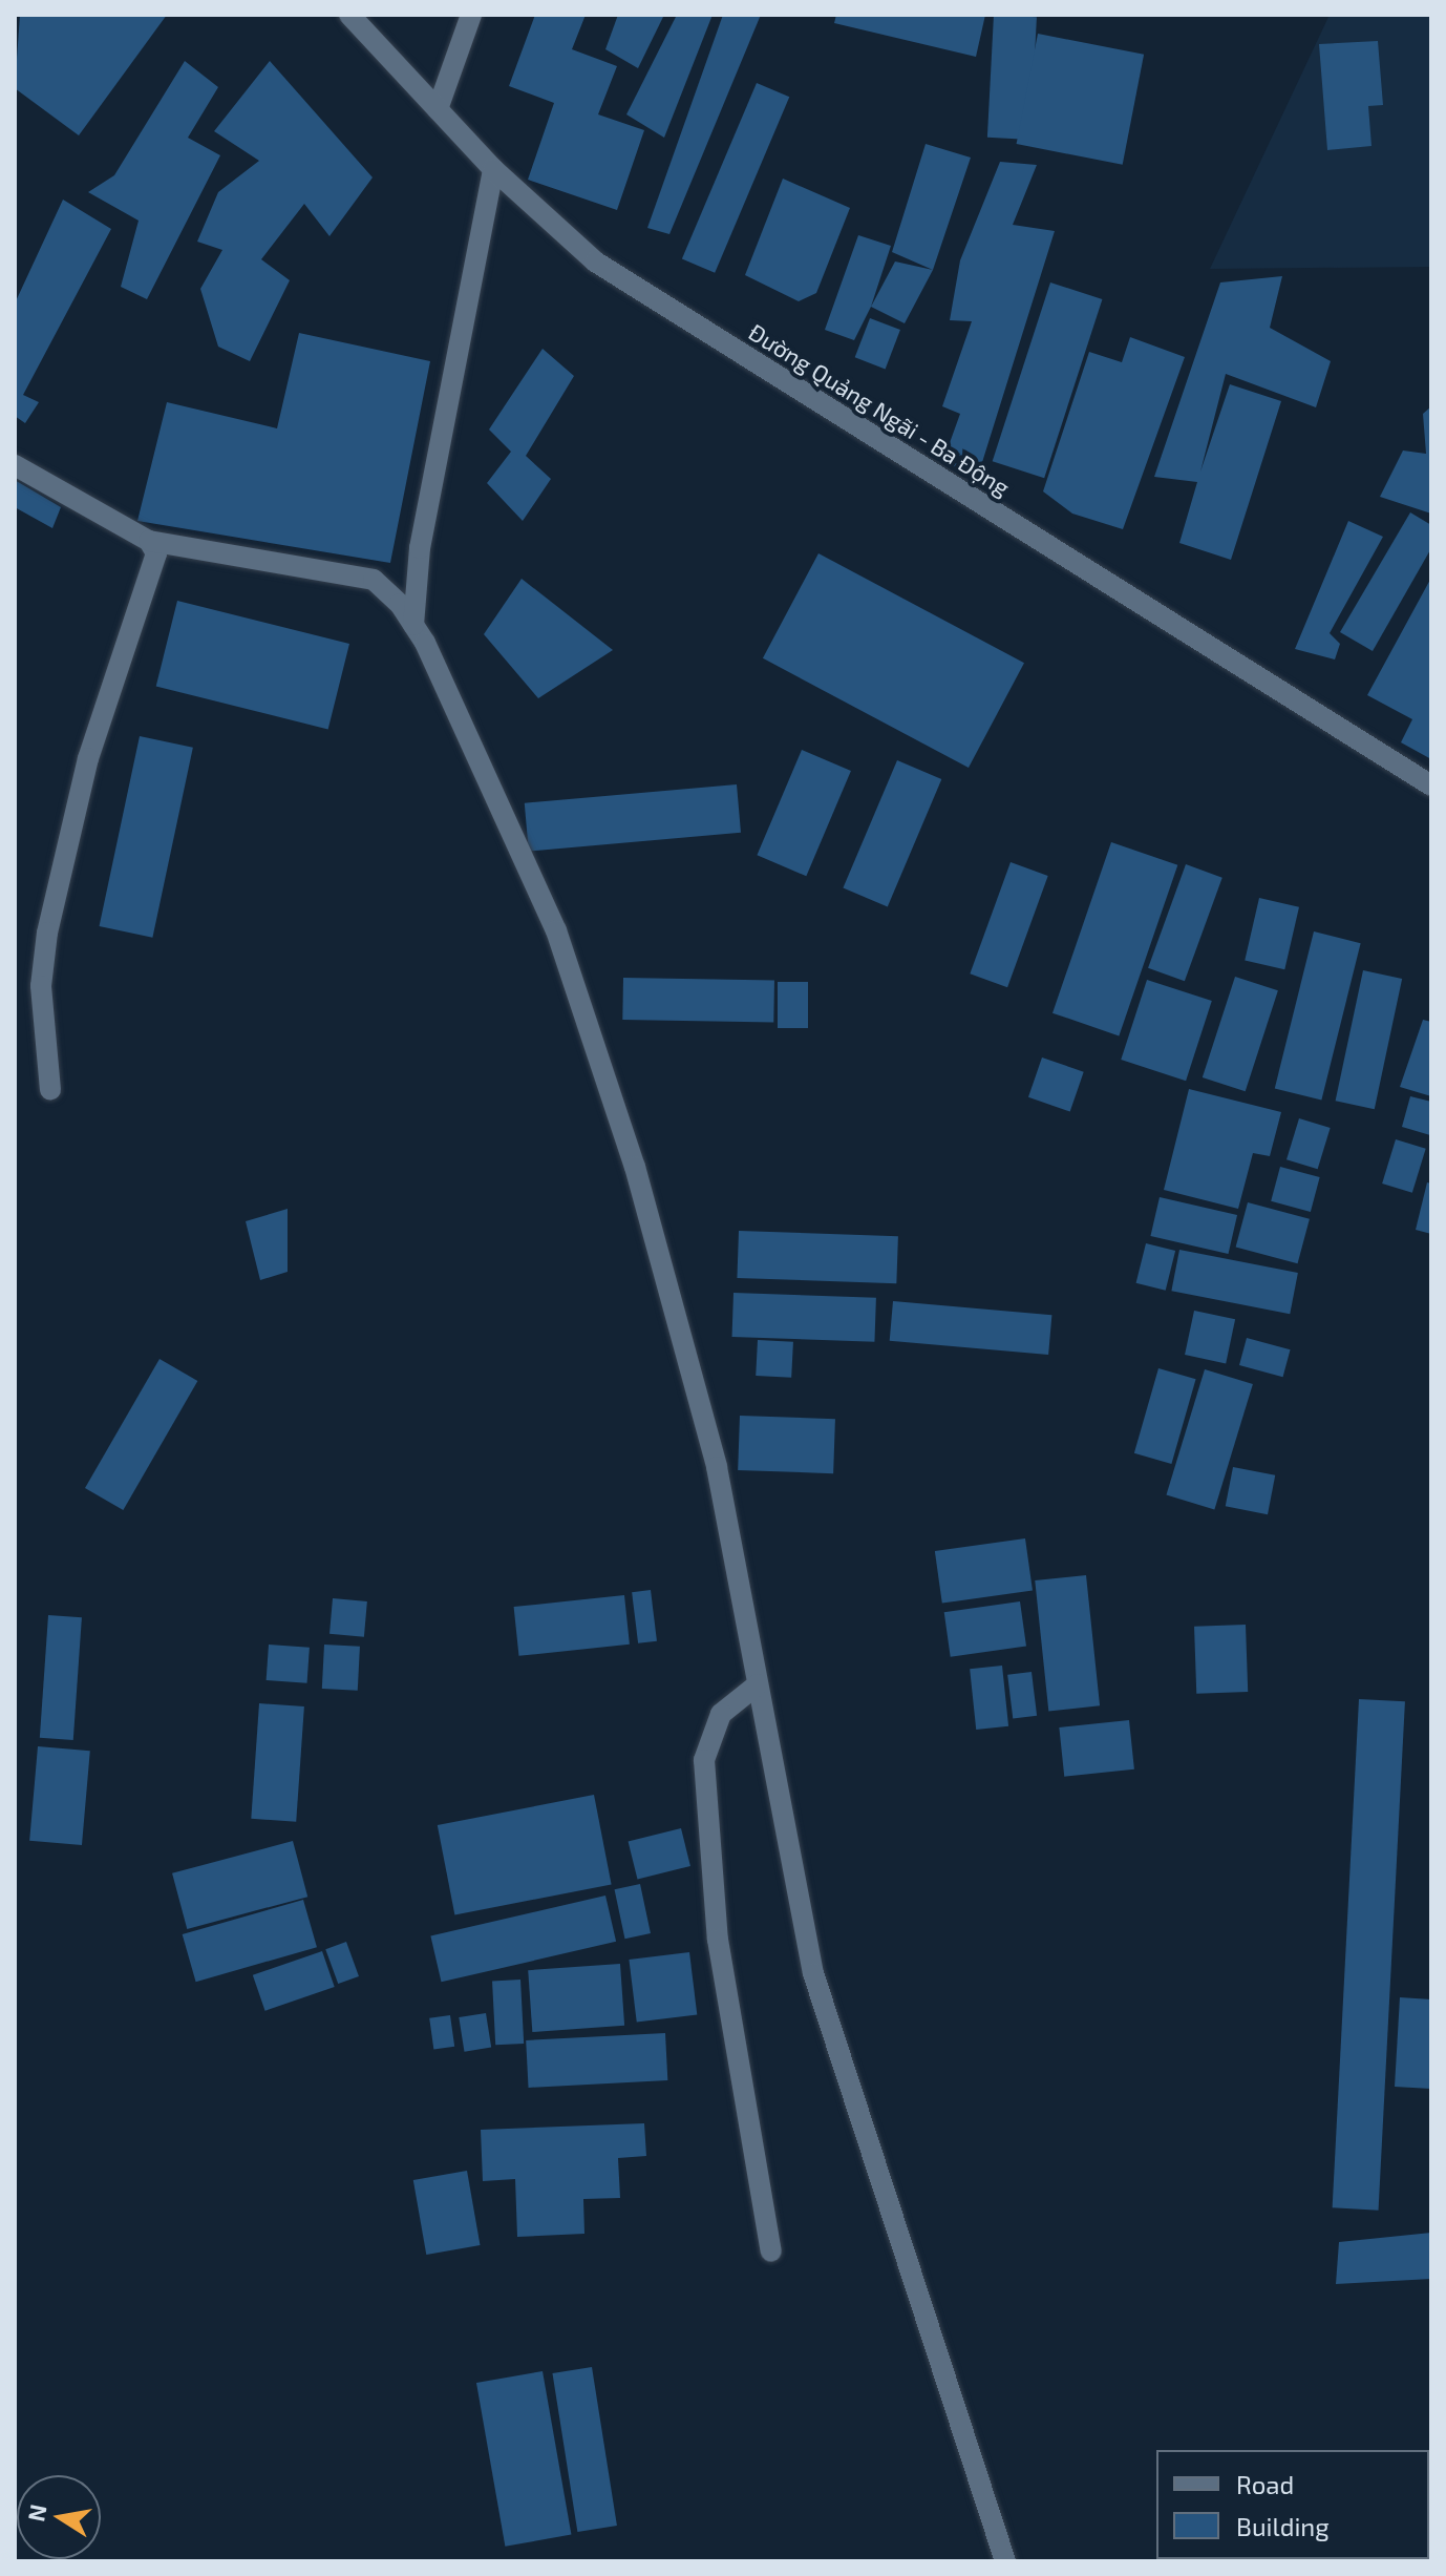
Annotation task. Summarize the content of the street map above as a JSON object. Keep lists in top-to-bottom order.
{
  "streets": {
    "street": ["Đường Quảng Ngãi - Ba Động"]
  },
  "legend": ["Road", "Building"],
  "north": "left"
}
